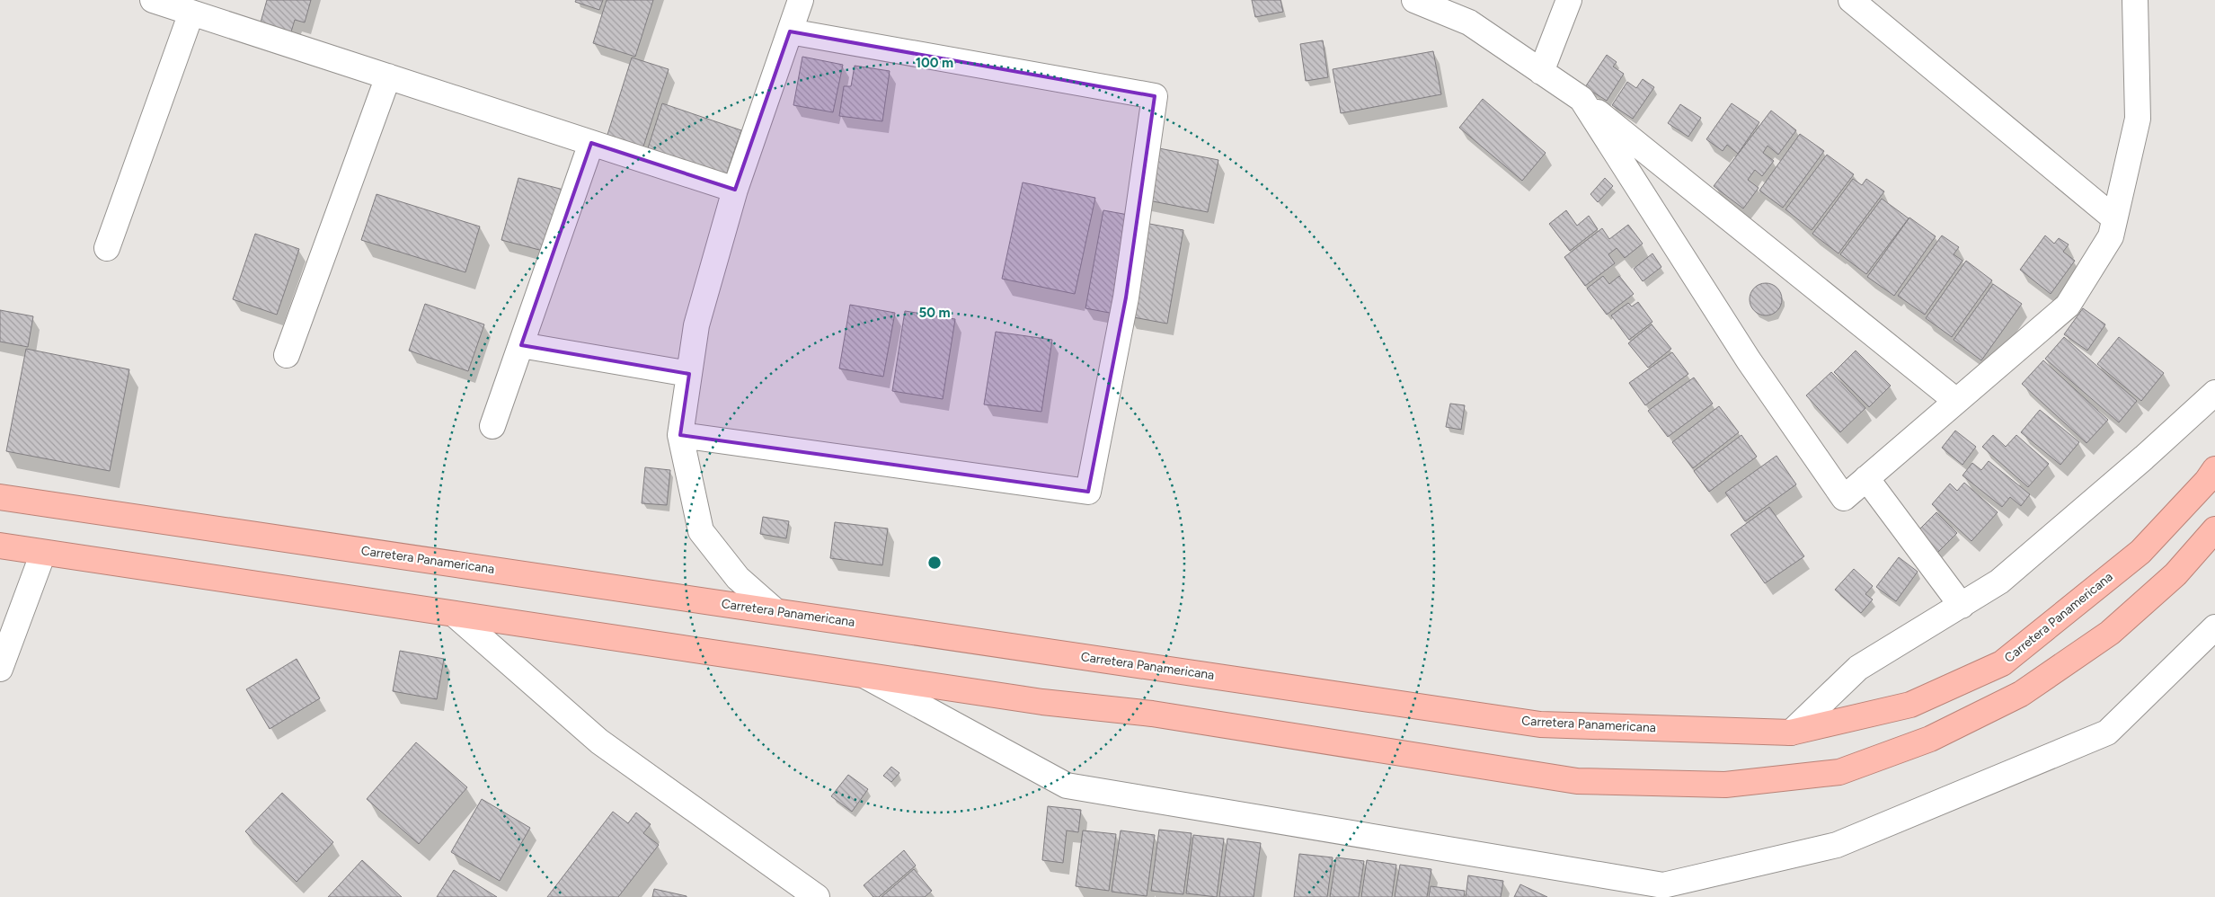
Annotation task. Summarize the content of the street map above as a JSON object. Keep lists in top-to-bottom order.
{
  "streets": {
    "highway": ["Carretera Panamericana"]
  },
  "rings": ["100 m", "50 m"]
}
